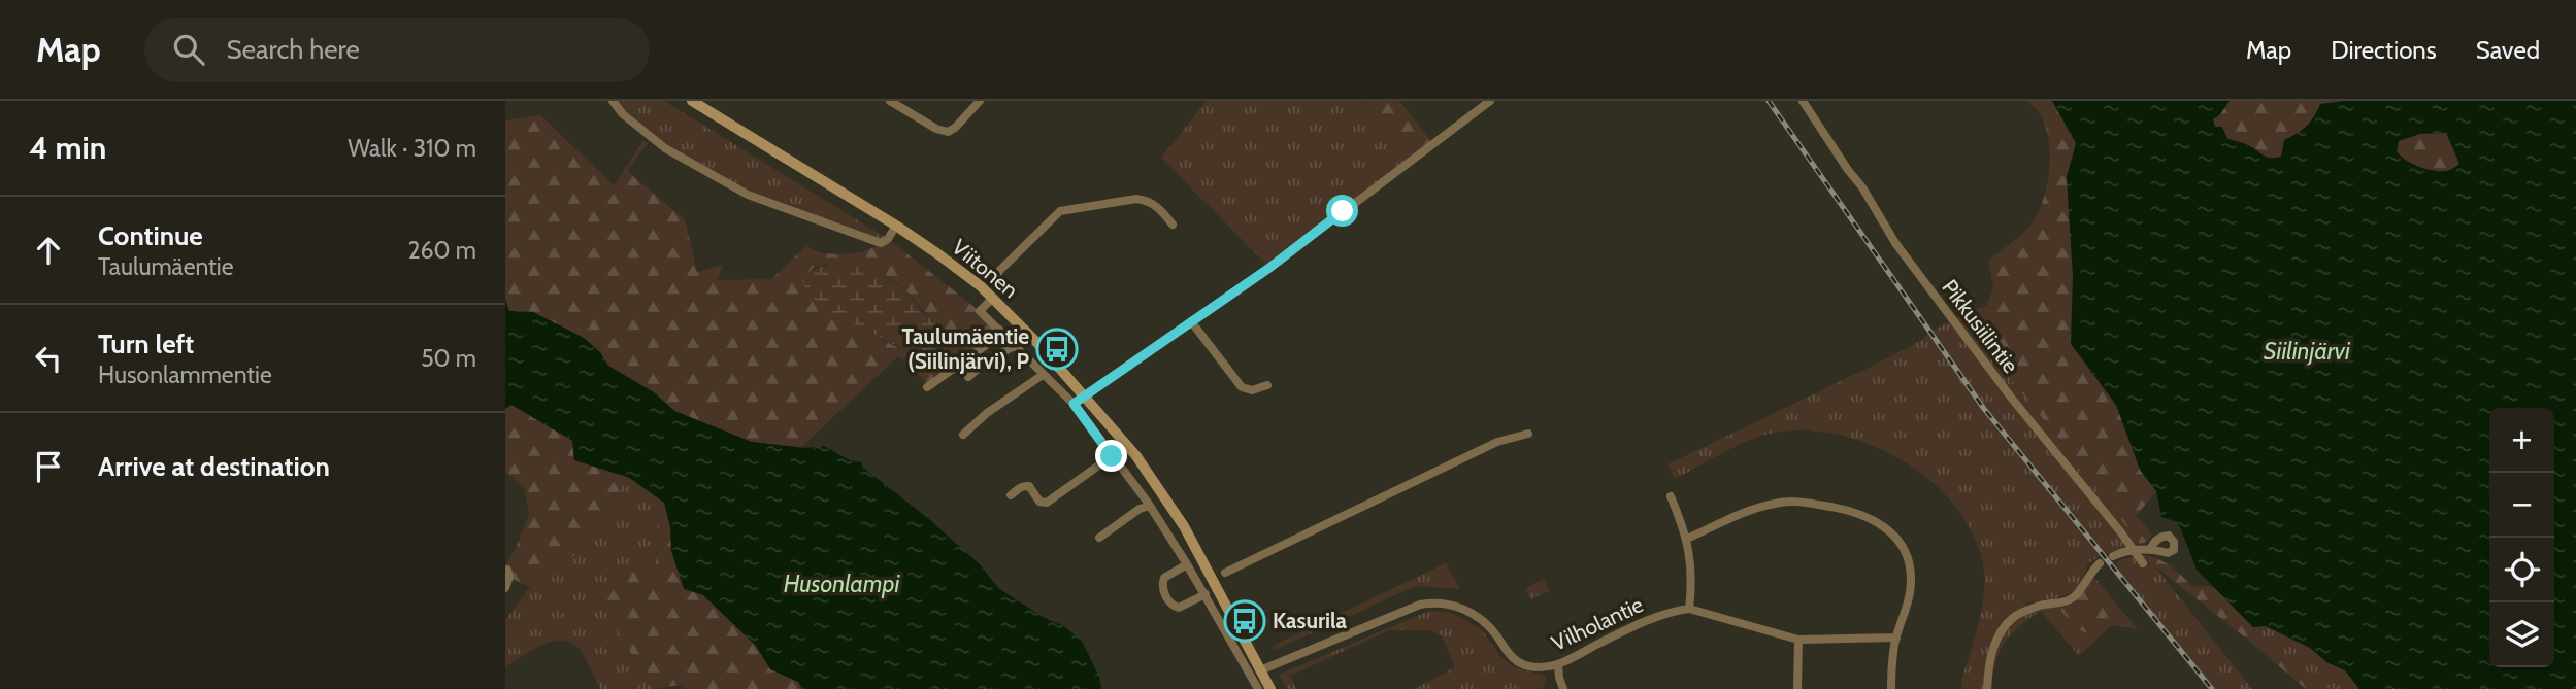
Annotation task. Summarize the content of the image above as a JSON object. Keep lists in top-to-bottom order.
{
  "streets": {
    "main road": ["Viitonen"],
    "street": ["Pikkusiilintie", "Vilholantie"]
  },
  "crossings": [
    ["Viitonen", "Vilholantie"]
  ],
  "water": ["Siilinjärvi", "Husonlampi"],
  "places": {
    "bus stop": ["Taulumäentie (Siilinjärvi), P", "Kasurila"]
  },
  "page": {
    "header": "Map",
    "search": "Search here",
    "nav": ["Map", "Directions", "Saved"],
    "heading": ["4 min", "Walk · 310 m"],
    "list": [
      ["Continue", "Taulumäentie", "260 m"],
      ["Turn left", "Husonlammentie", "50 m"],
      "Arrive at destination"
    ],
    "map_buttons": ["+", "−"]
  }
}
